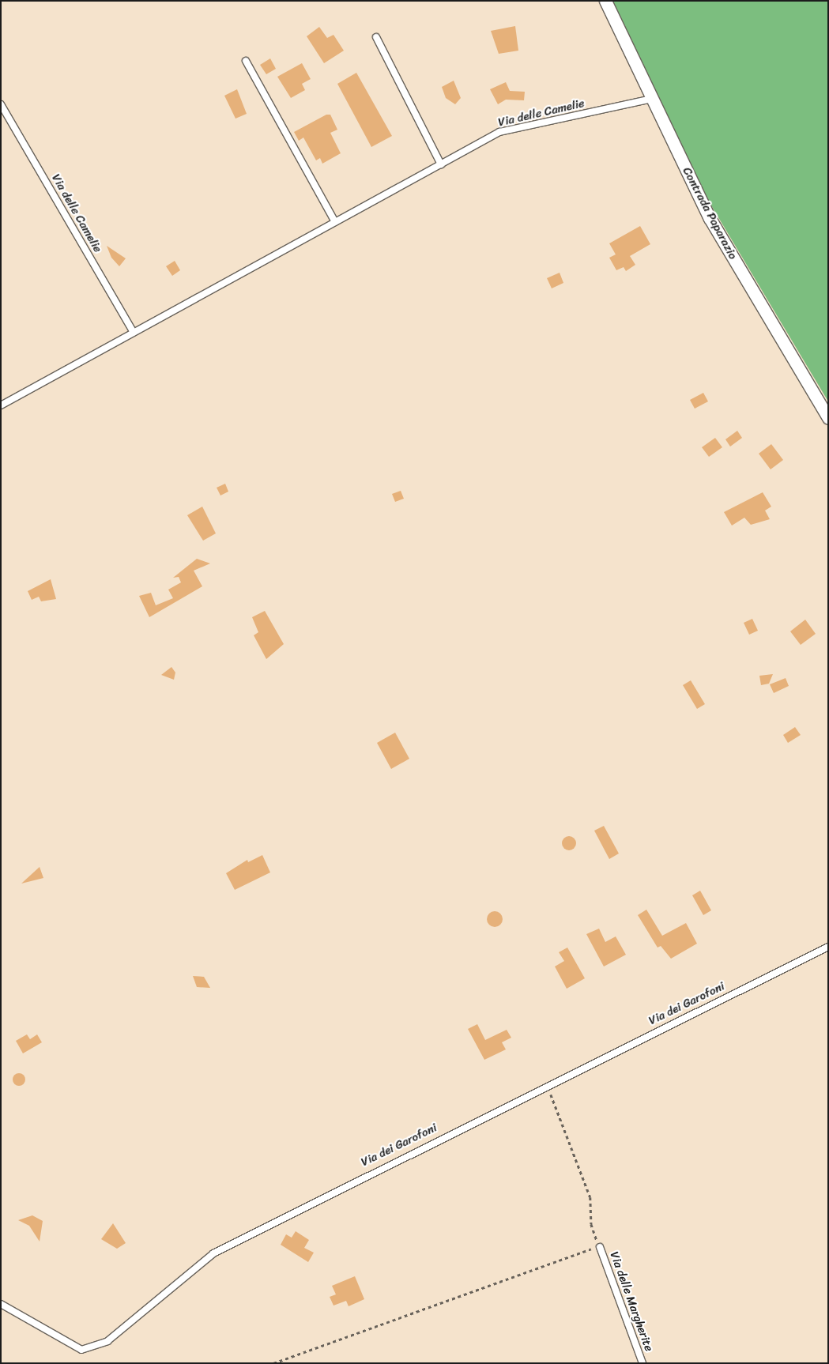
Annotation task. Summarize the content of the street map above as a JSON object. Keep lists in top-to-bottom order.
{
  "streets": {
    "street": ["Contrada Paparazio"],
    "lane": ["Via delle Camelie", "Via dei Garofoni", "Via delle Margherite"]
  },
  "crossings": [
    ["Via delle Camelie", "Contrada Paparazio"]
  ]
}
